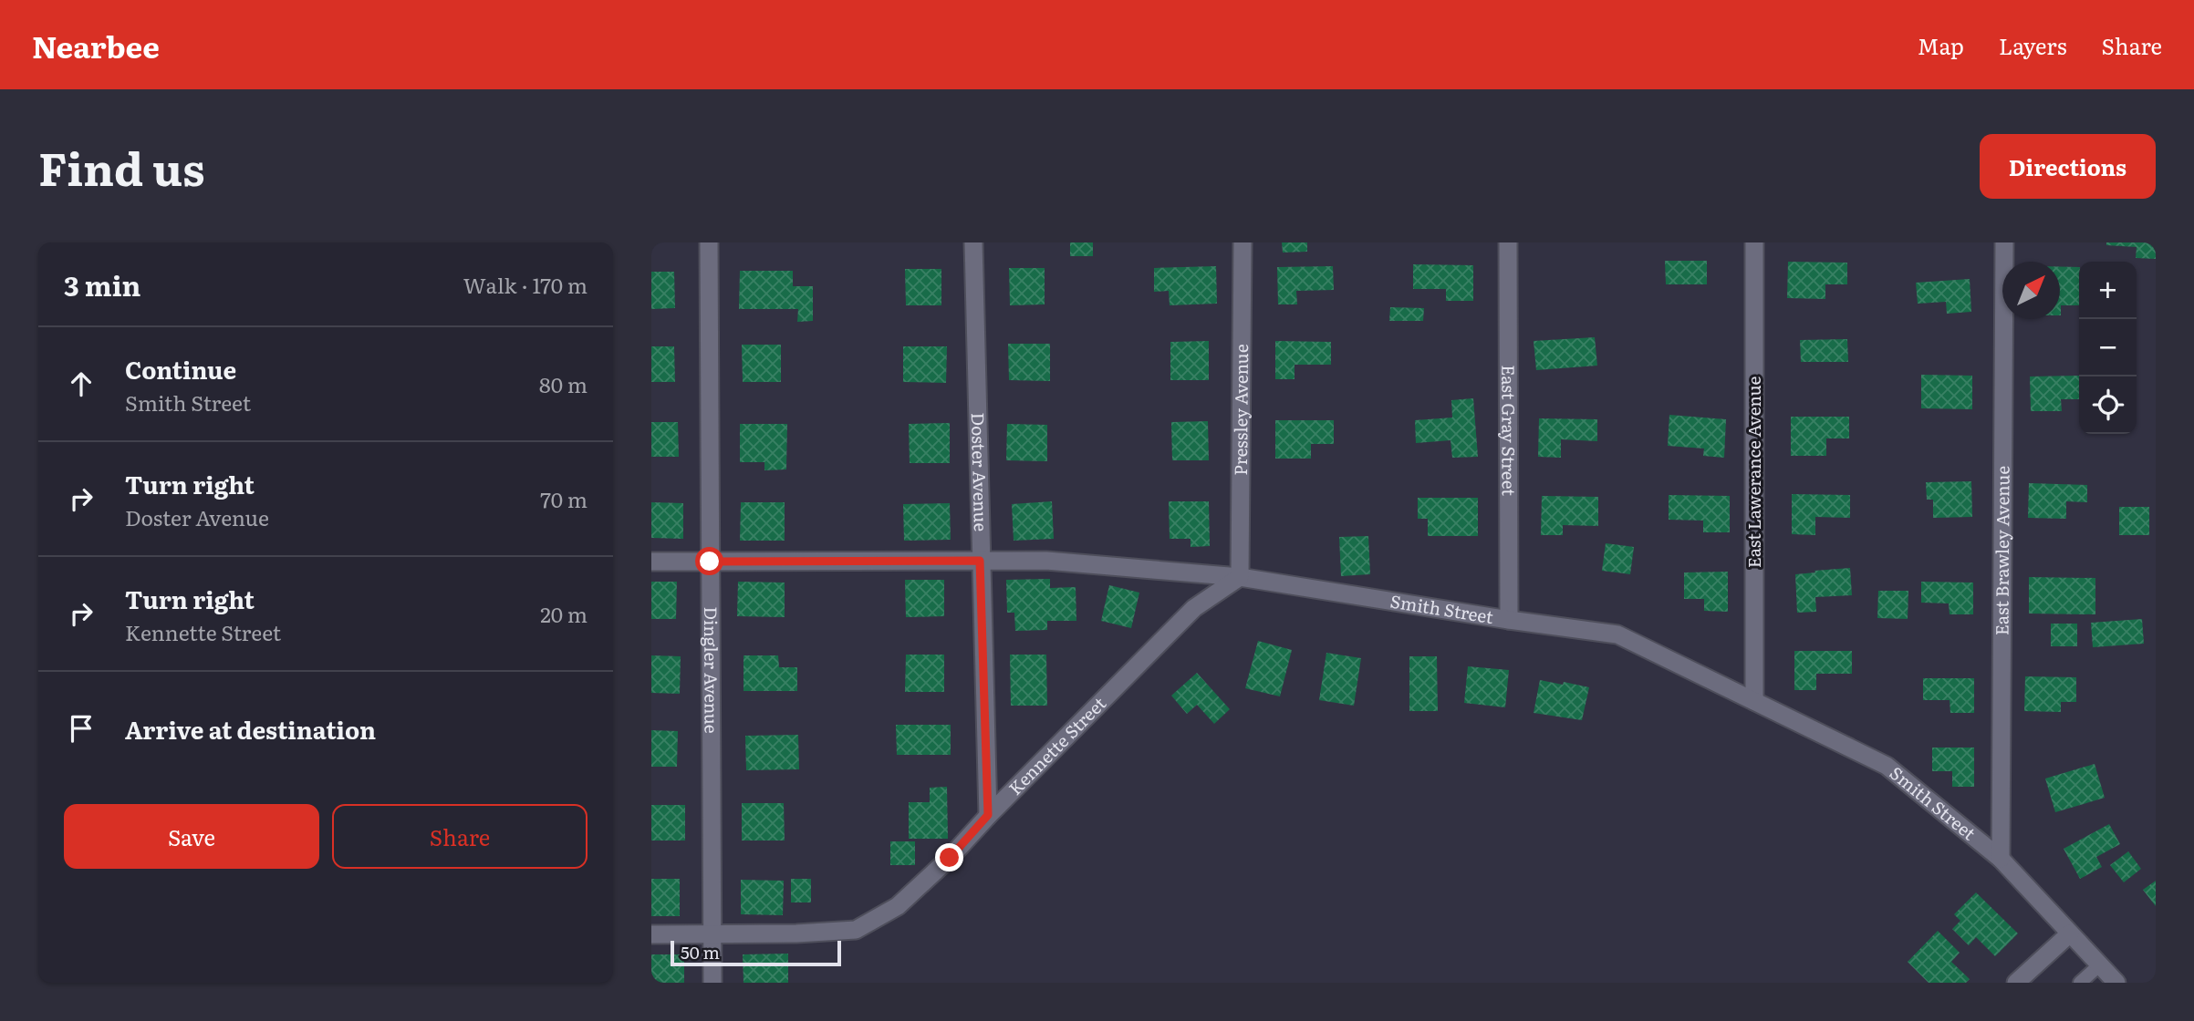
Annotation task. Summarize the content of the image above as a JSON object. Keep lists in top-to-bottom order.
{
  "streets": {
    "street": [
      "Pressley Avenue",
      "East Gray Street",
      "Doster Avenue",
      "East Lawerance Avenue",
      "East Brawley Avenue",
      "Smith Street",
      "Dingler Avenue",
      "Kennette Street"
    ]
  },
  "crossings": [
    ["Pressley Avenue", "Smith Street"],
    ["Pressley Avenue", "Kennette Street"],
    ["East Gray Street", "Smith Street"],
    ["Doster Avenue", "Smith Street"],
    ["Doster Avenue", "Kennette Street"],
    ["East Lawerance Avenue", "Smith Street"],
    ["East Brawley Avenue", "Smith Street"],
    ["Smith Street", "Dingler Avenue"],
    ["Smith Street", "Kennette Street"],
    ["Dingler Avenue", "Kennette Street"]
  ],
  "scale_bar": "50 m",
  "north": "top right",
  "page": {
    "header": "Nearbee",
    "nav": ["Map", "Layers", "Share"],
    "title": "Find us",
    "buttons": [
      "Directions",
      ["Save", "Share"]
    ],
    "heading": ["3 min", "Walk · 170 m"],
    "map_buttons": ["+", "−"],
    "list": [
      ["Continue", "Smith Street", "80 m"],
      ["Turn right", "Doster Avenue", "70 m"],
      ["Turn right", "Kennette Street", "20 m"],
      "Arrive at destination"
    ],
    "scale": "50 m"
  }
}
